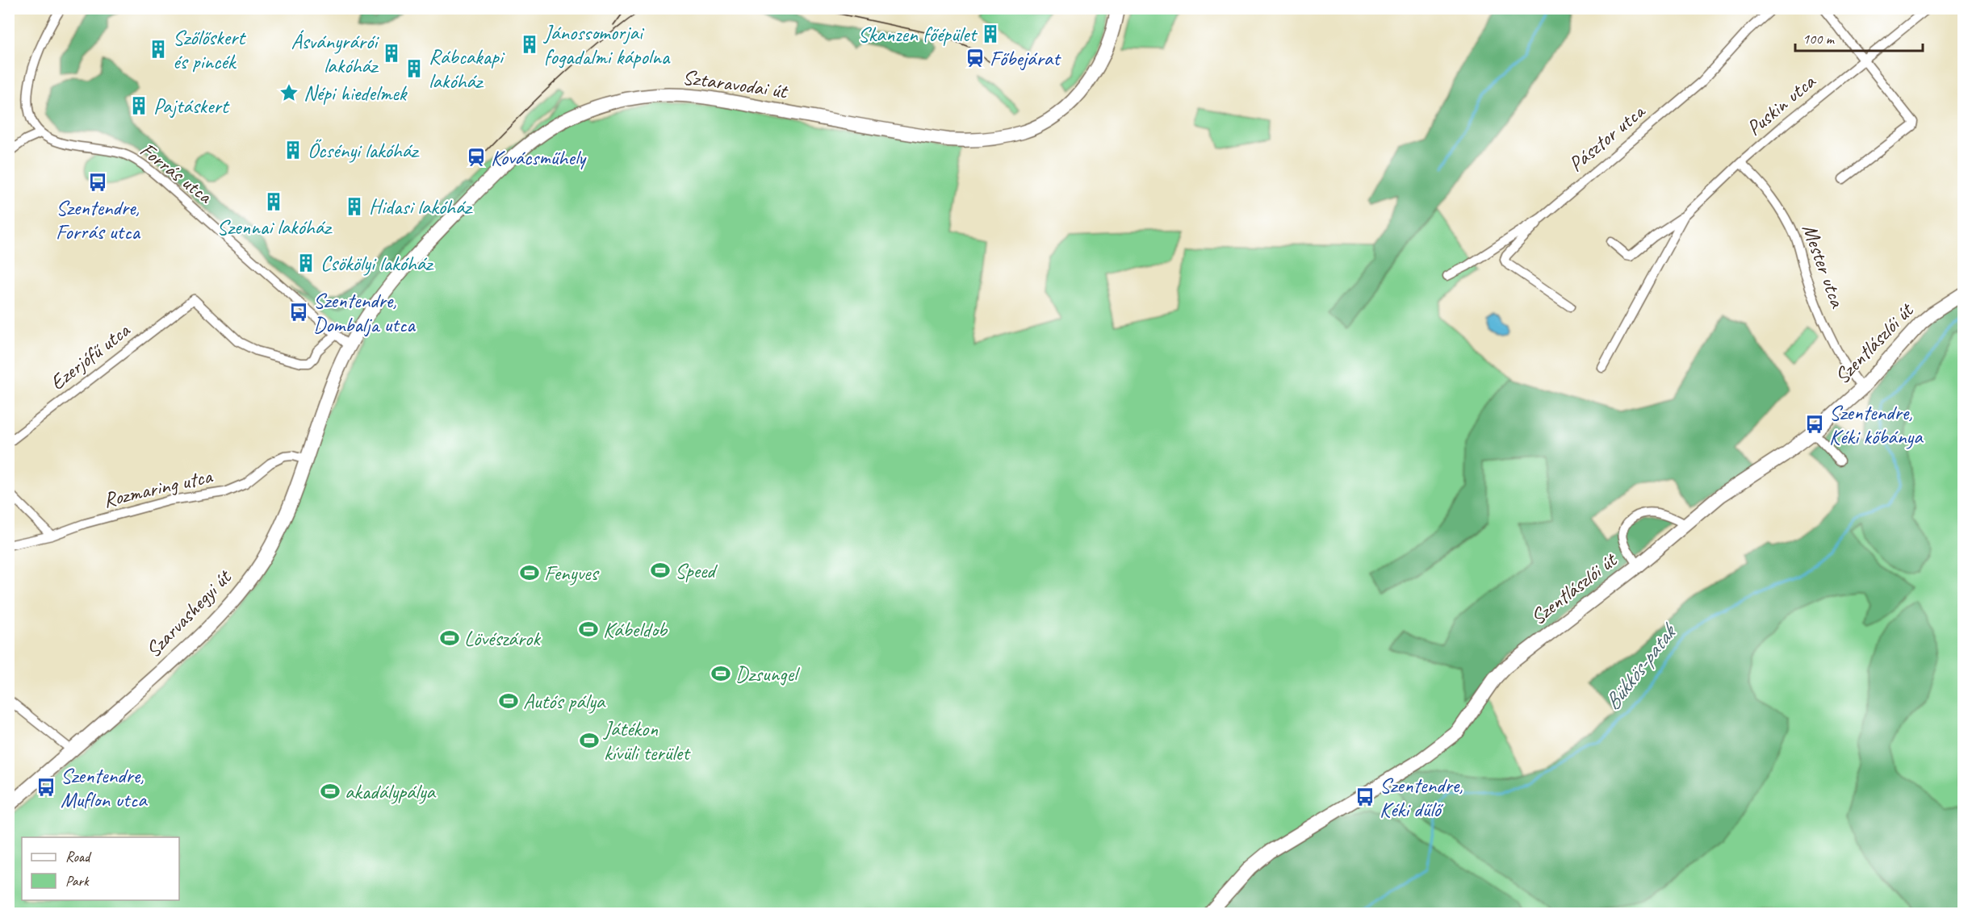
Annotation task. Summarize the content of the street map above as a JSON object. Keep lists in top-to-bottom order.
{
  "streets": {
    "street": [
      "Sztaravodai út",
      "Puskin utca",
      "Pásztor utca",
      "Forrás utca",
      "Mester utca",
      "Szentlászlói út",
      "Ezerjófű utca",
      "Rozmaring utca",
      "Szarvashegyi út"
    ]
  },
  "crossings": [
    ["Sztaravodai út", "Forrás utca"],
    ["Sztaravodai út", "Szarvashegyi út"],
    ["Puskin utca", "Mester utca"],
    ["Forrás utca", "Ezerjófű utca"],
    ["Forrás utca", "Szarvashegyi út"],
    ["Mester utca", "Szentlászlói út"],
    ["Rozmaring utca", "Szarvashegyi út"]
  ],
  "water": ["Bükkös-patak"],
  "places": {
    "building": [
      "Skanzen főépület",
      "Jánossomorjai fogadalmi kápolna",
      "Szőlőskert és pincék",
      "Ásványrárói lakóház",
      "Rábcakapi lakóház",
      "Pajtáskert",
      "Őcsényi lakóház",
      "Szennai lakóház",
      "Hidasi lakóház",
      "Csökölyi lakóház"
    ],
    "station": ["Főbejárat", "Kovácsműhely"],
    "place": ["Népi hiedelmek"],
    "bus stop": [
      "Szentendre, Forrás utca",
      "Szentendre, Dombalja utca",
      "Szentendre, Kéki kőbánya",
      "Szentendre, Muflon utca",
      "Szentendre, Kéki dűlő"
    ],
    "sports": [
      "Speed",
      "Fenyves",
      "Kábeldob",
      "Lövészárok",
      "Dzsungel",
      "Autós pálya",
      "Játékon kívüli terület",
      "akadálypálya"
    ]
  },
  "legend": ["Road", "Park"],
  "scale_bar": "100 m"
}
